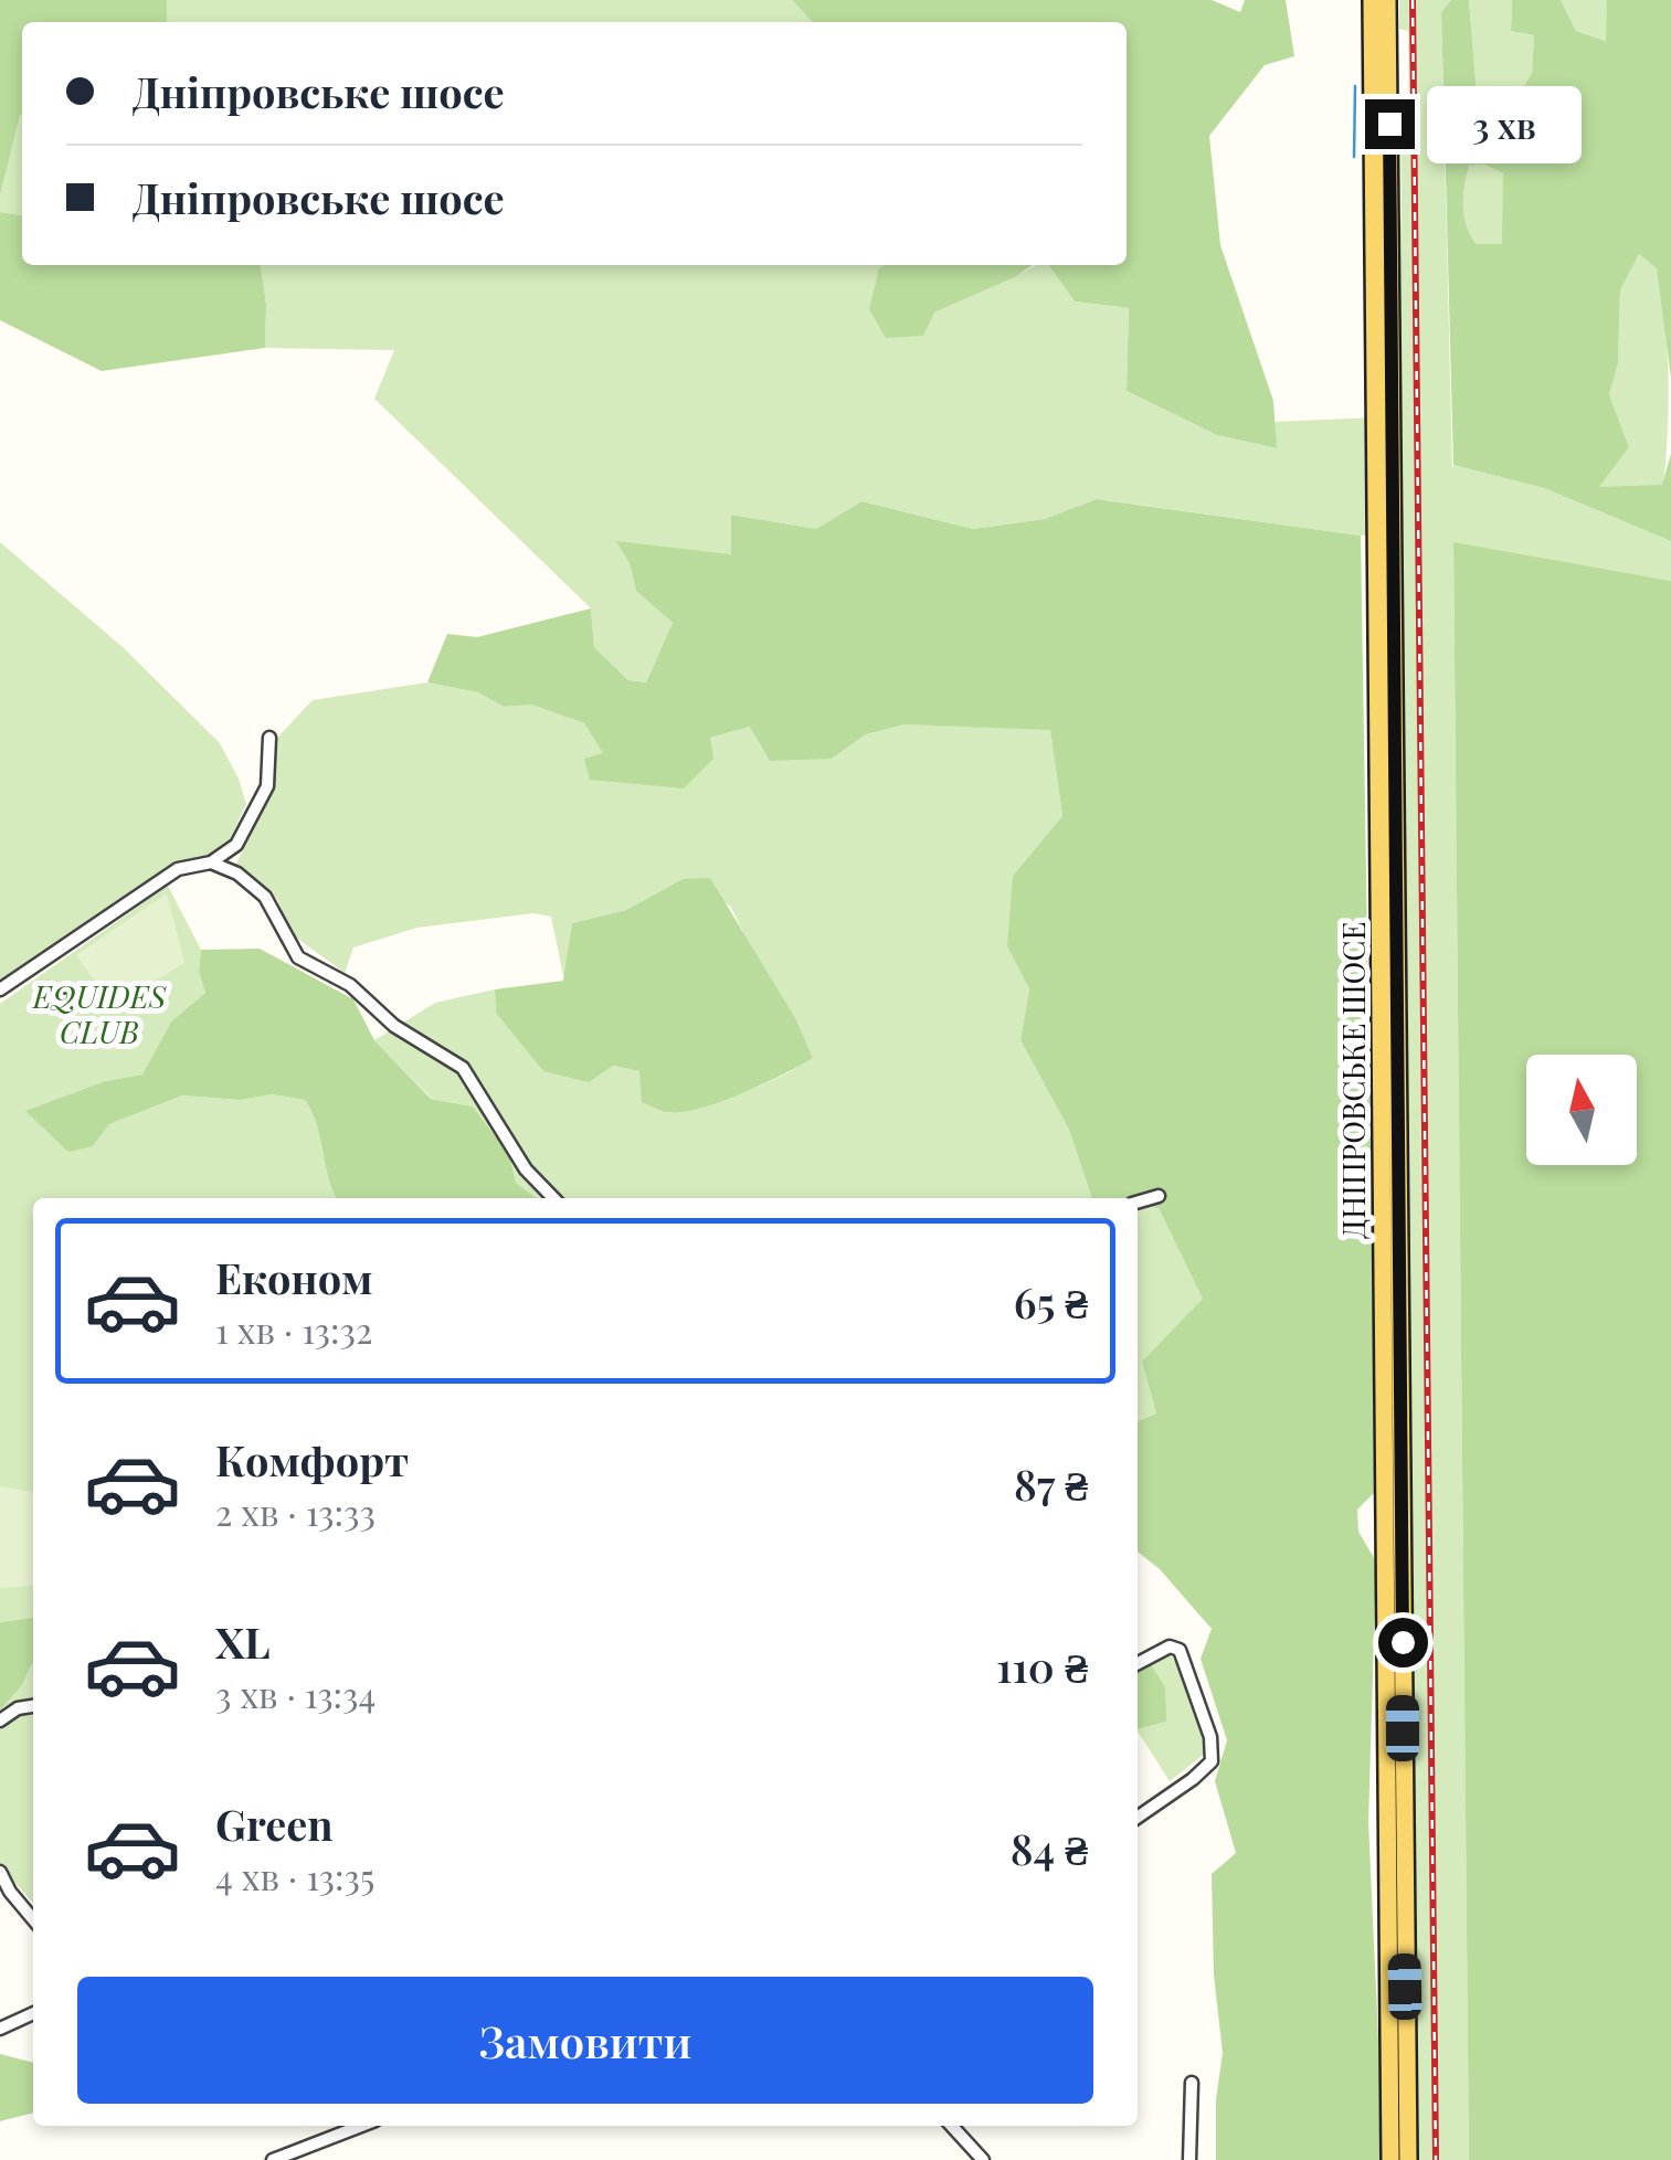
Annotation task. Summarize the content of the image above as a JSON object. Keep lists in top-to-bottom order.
{
  "streets": {
    "main road": ["ДНІПРОВСЬКЕ ШОСЕ"]
  },
  "parks": ["EQUIDES CLUB"],
  "north": "top",
  "page": {
    "banner": ["Дніпровське шосе", "Дніпровське шосе"],
    "bubble": "3 хв",
    "list": [
      {
        "name": "Економ",
        "note": "1 хв · 13:32",
        "value": "65 ₴"
      },
      {
        "name": "Комфорт",
        "note": "2 хв · 13:33",
        "value": "87 ₴"
      },
      {
        "name": "XL",
        "note": "3 хв · 13:34",
        "value": "110 ₴"
      },
      {
        "name": "Green",
        "note": "4 хв · 13:35",
        "value": "84 ₴"
      }
    ],
    "buttons": "Замовити"
  }
}
